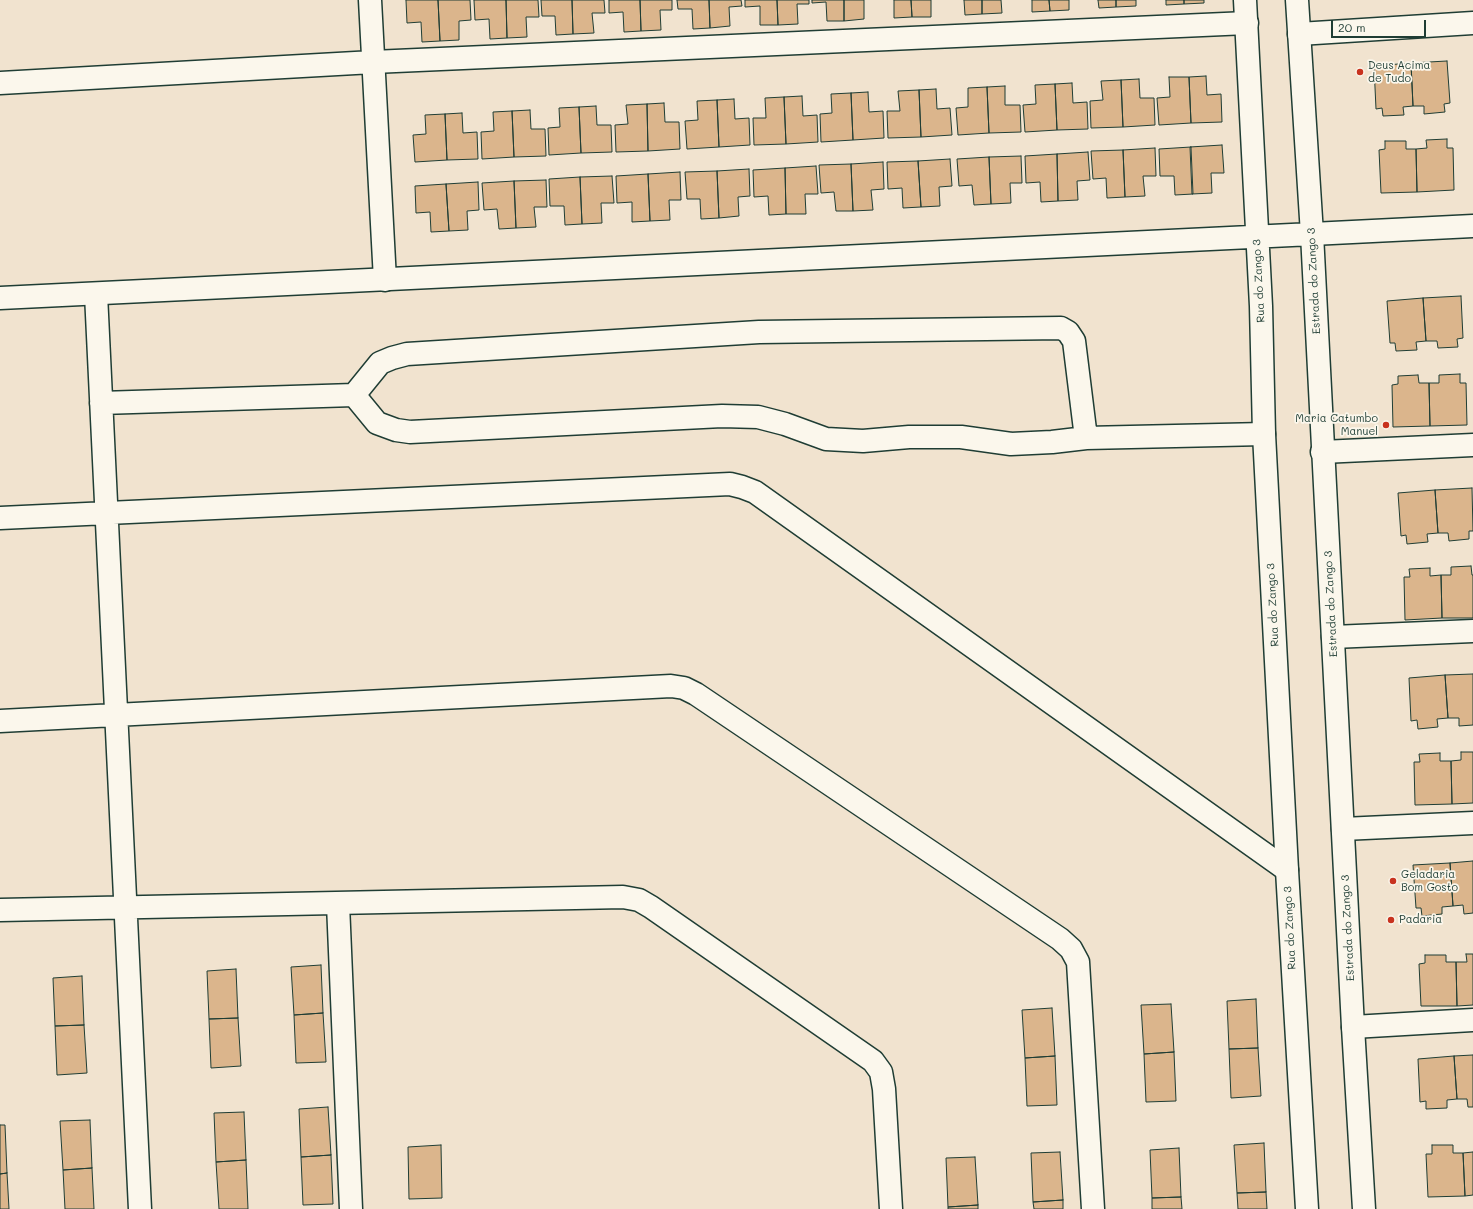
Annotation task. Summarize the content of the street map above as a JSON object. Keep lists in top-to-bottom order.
{
  "streets": {
    "street": ["Rua do Zango 3", "Estrada do Zango 3"]
  },
  "places": [
    "Deus Acima de Tudo",
    "Maria Catumbo Manuel",
    "Geladaria Bom Gosto",
    "Padaria"
  ],
  "scale_bar": "20 m"
}
